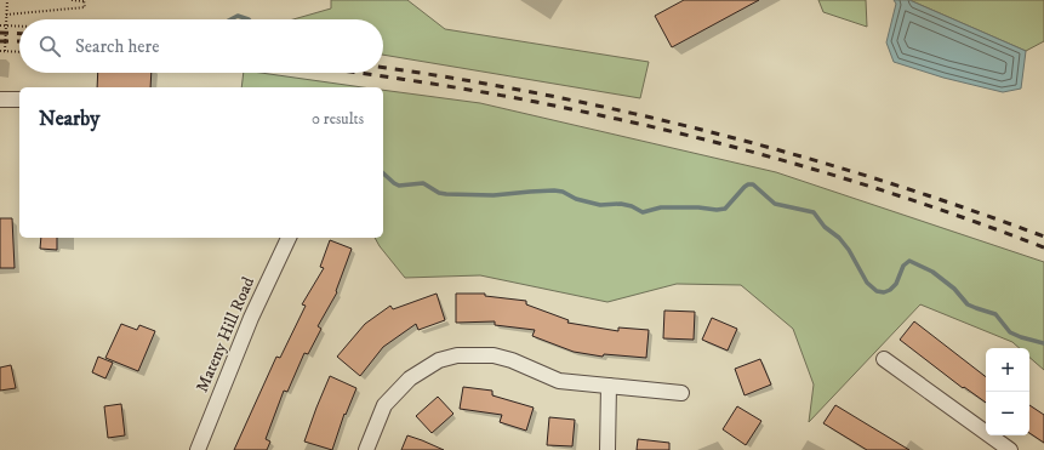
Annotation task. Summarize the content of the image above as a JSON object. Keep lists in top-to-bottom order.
{
  "streets": {
    "street": ["Mateny Hill Road"]
  },
  "page": {
    "search": "Search here",
    "heading": ["Nearby", "0 results"],
    "map_buttons": ["+", "−"]
  }
}
